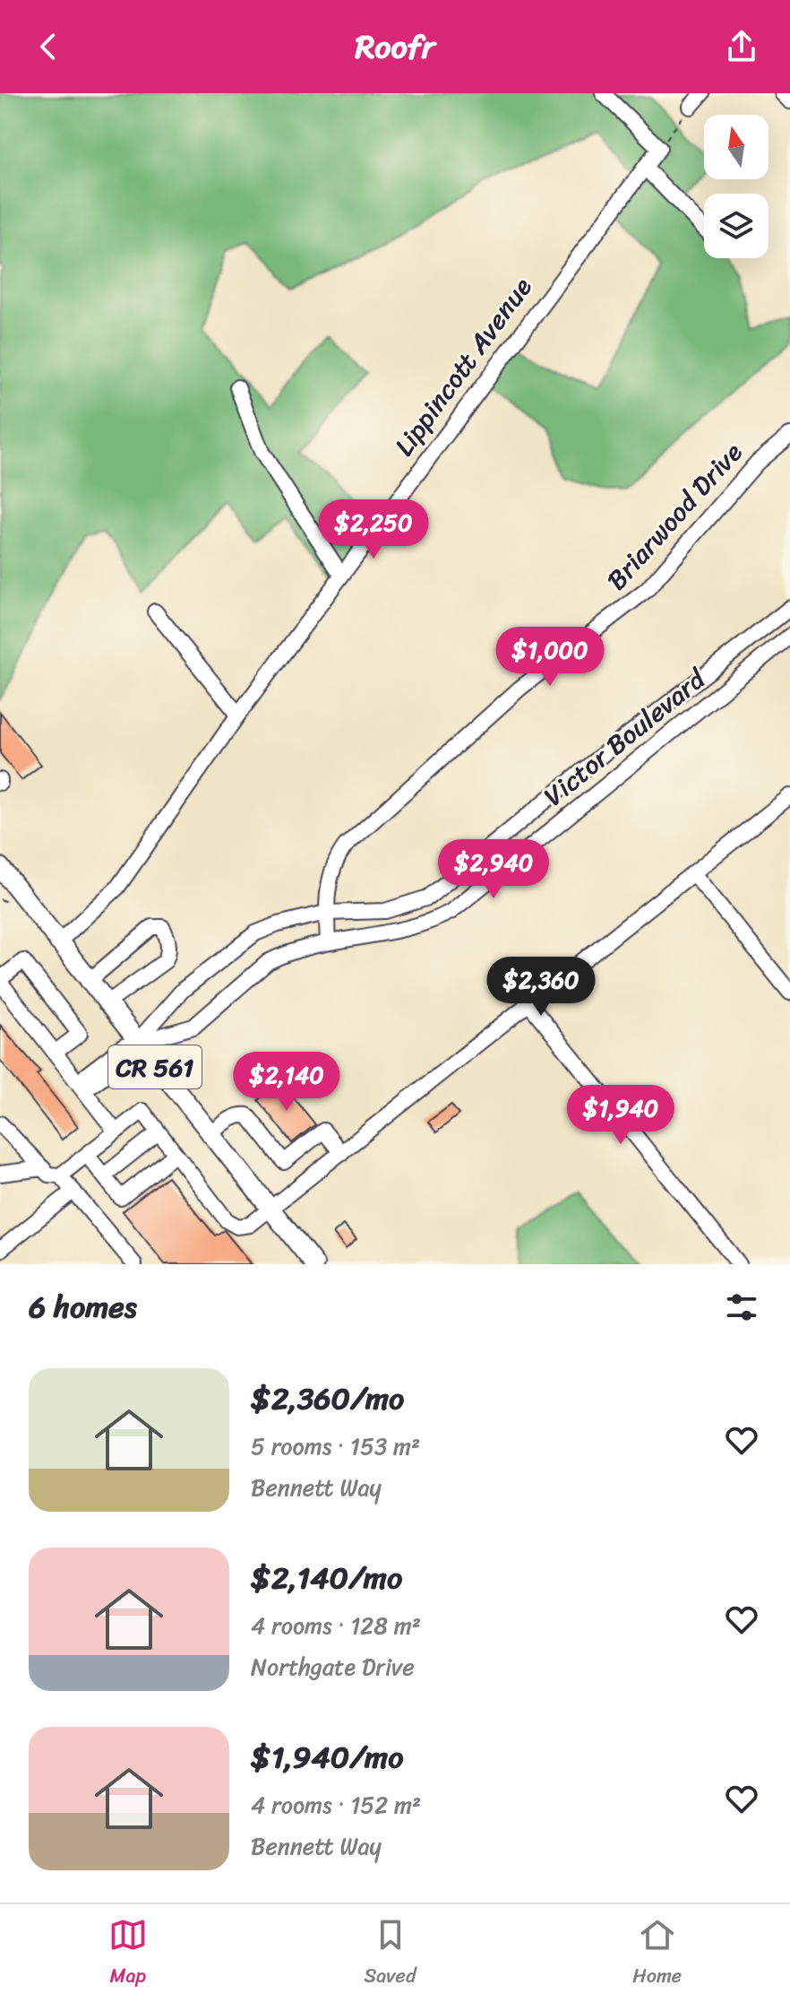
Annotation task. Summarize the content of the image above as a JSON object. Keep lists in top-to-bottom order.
{
  "streets": {
    "main road": ["CR 561"],
    "street": ["Lippincott Avenue", "Briarwood Drive", "Victor Boulevard"]
  },
  "crossings": [
    ["Lippincott Avenue", "CR 561"],
    ["Briarwood Drive", "Victor Boulevard"],
    ["Victor Boulevard", "CR 561"]
  ],
  "north": "top",
  "page": {
    "header": "Roofr",
    "price": [
      "$2,250",
      "$1,000",
      "$2,940",
      "$2,360",
      "$2,140",
      "$1,940"
    ],
    "heading": "6 homes",
    "list": [
      {
        "name": "$2,360/mo",
        "note": "5 rooms · 153 m² · Bennett Way"
      },
      {
        "name": "$2,140/mo",
        "note": "4 rooms · 128 m² · Northgate Drive"
      },
      {
        "name": "$1,940/mo",
        "note": "4 rooms · 152 m² · Bennett Way"
      }
    ],
    "tabs": ["Map", "Saved", "Home"]
  }
}
